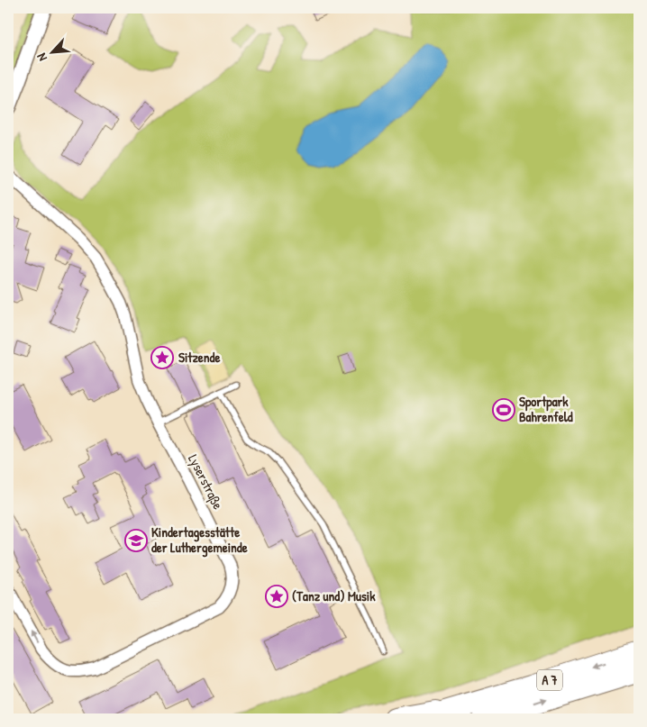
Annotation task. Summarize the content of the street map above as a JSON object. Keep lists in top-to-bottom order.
{
  "streets": {
    "highway": ["A 7"],
    "street": ["Lyserstraße"]
  },
  "places": {
    "place": ["Sitzende", "(Tanz und) Musik"],
    "sports": ["Sportpark Bahrenfeld"],
    "school or university": ["Kindertagesstätte der Luthergemeinde"]
  },
  "north": "bottom left"
}
